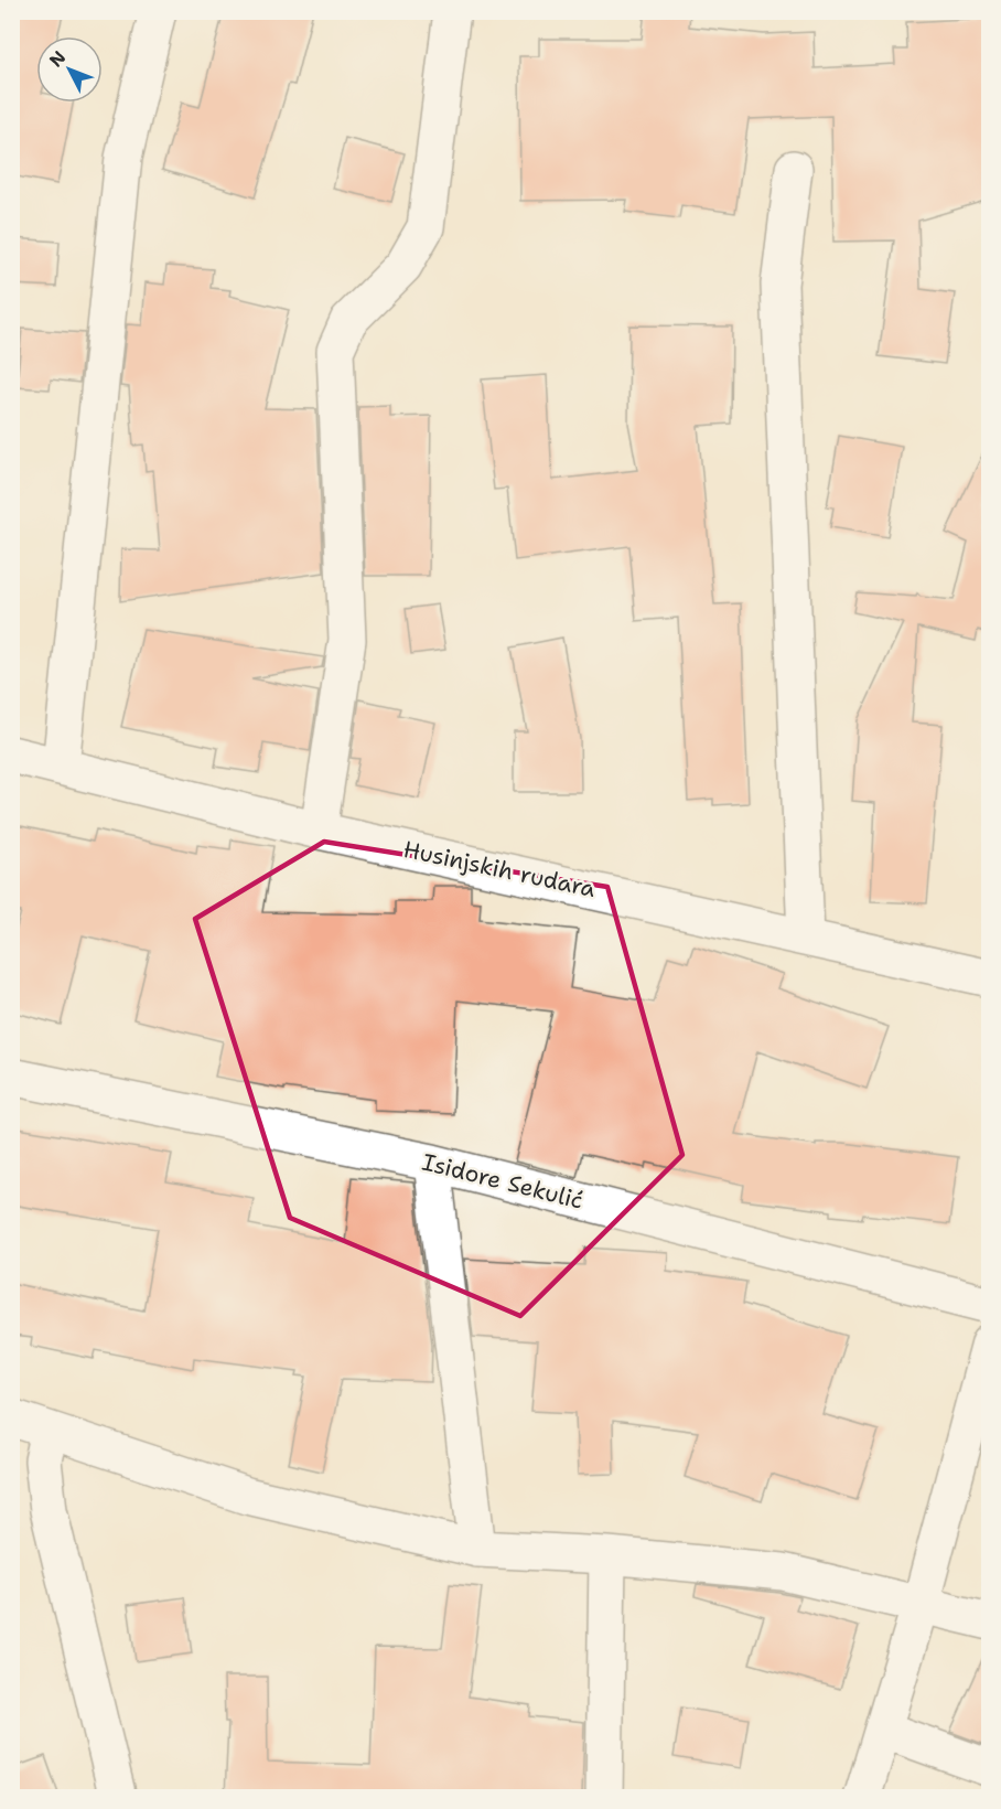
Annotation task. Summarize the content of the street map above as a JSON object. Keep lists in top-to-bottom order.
{
  "streets": {
    "street": ["Husinjskih rudara", "Isidore Sekulić"]
  },
  "north": "top left"
}
